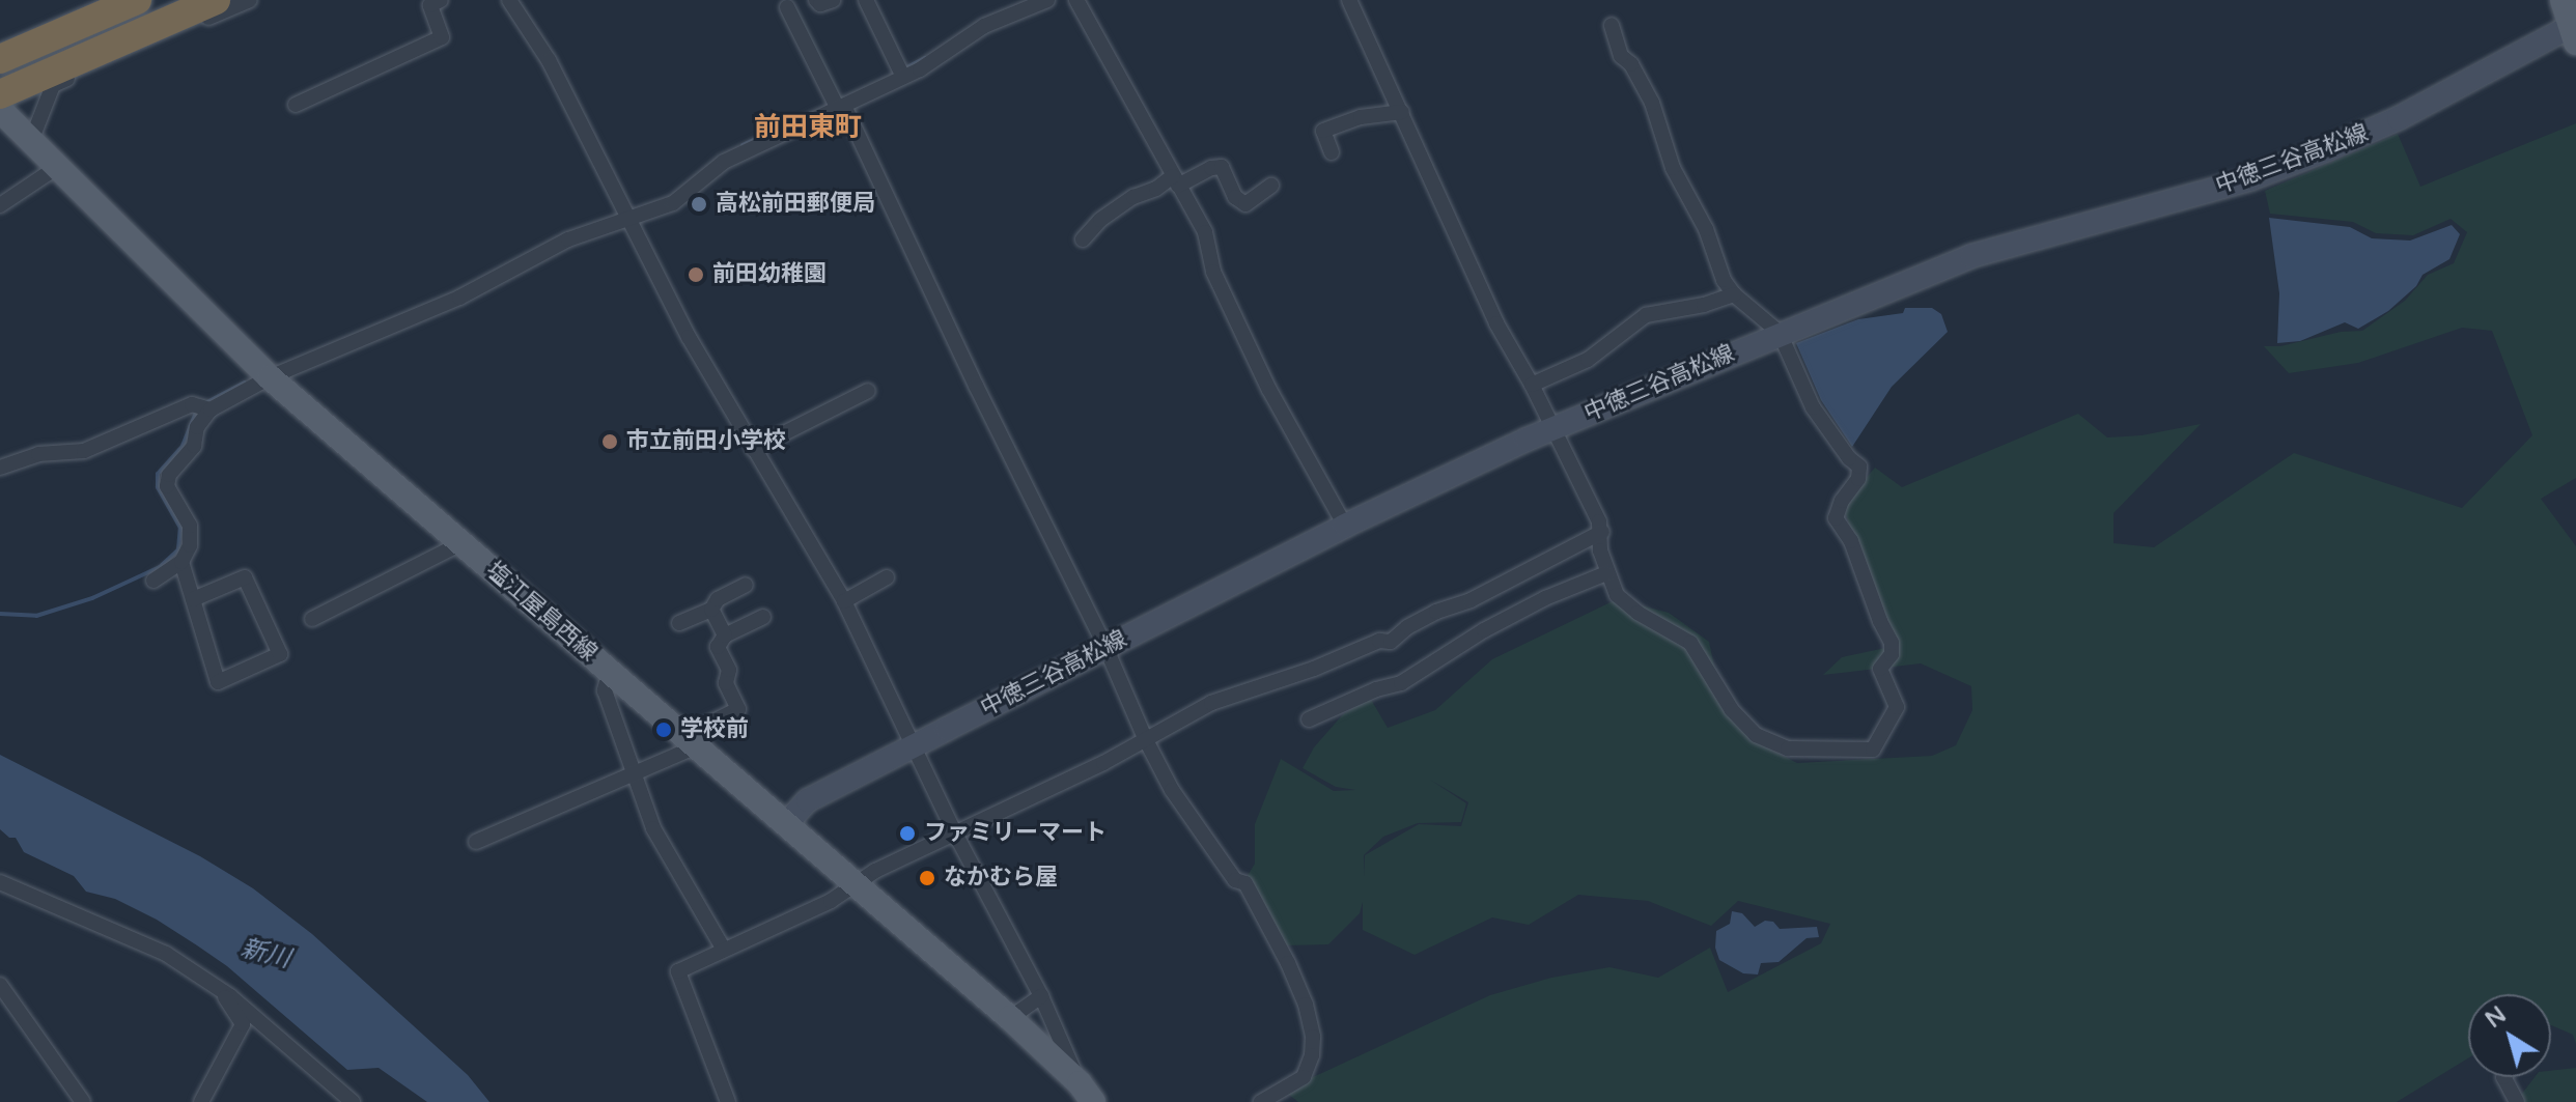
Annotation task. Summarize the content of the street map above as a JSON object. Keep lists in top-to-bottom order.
{
  "streets": {
    "main road": ["中徳三谷高松線", "塩江屋島西線"]
  },
  "crossings": [
    ["中徳三谷高松線", "塩江屋島西線"]
  ],
  "districts": ["前田東町"],
  "water": ["新川"],
  "places": [
    "高松前田郵便局",
    "前田幼稚園",
    "市立前田小学校",
    "学校前",
    "ファミリーマート",
    "なかむら屋"
  ],
  "north": "top left"
}
